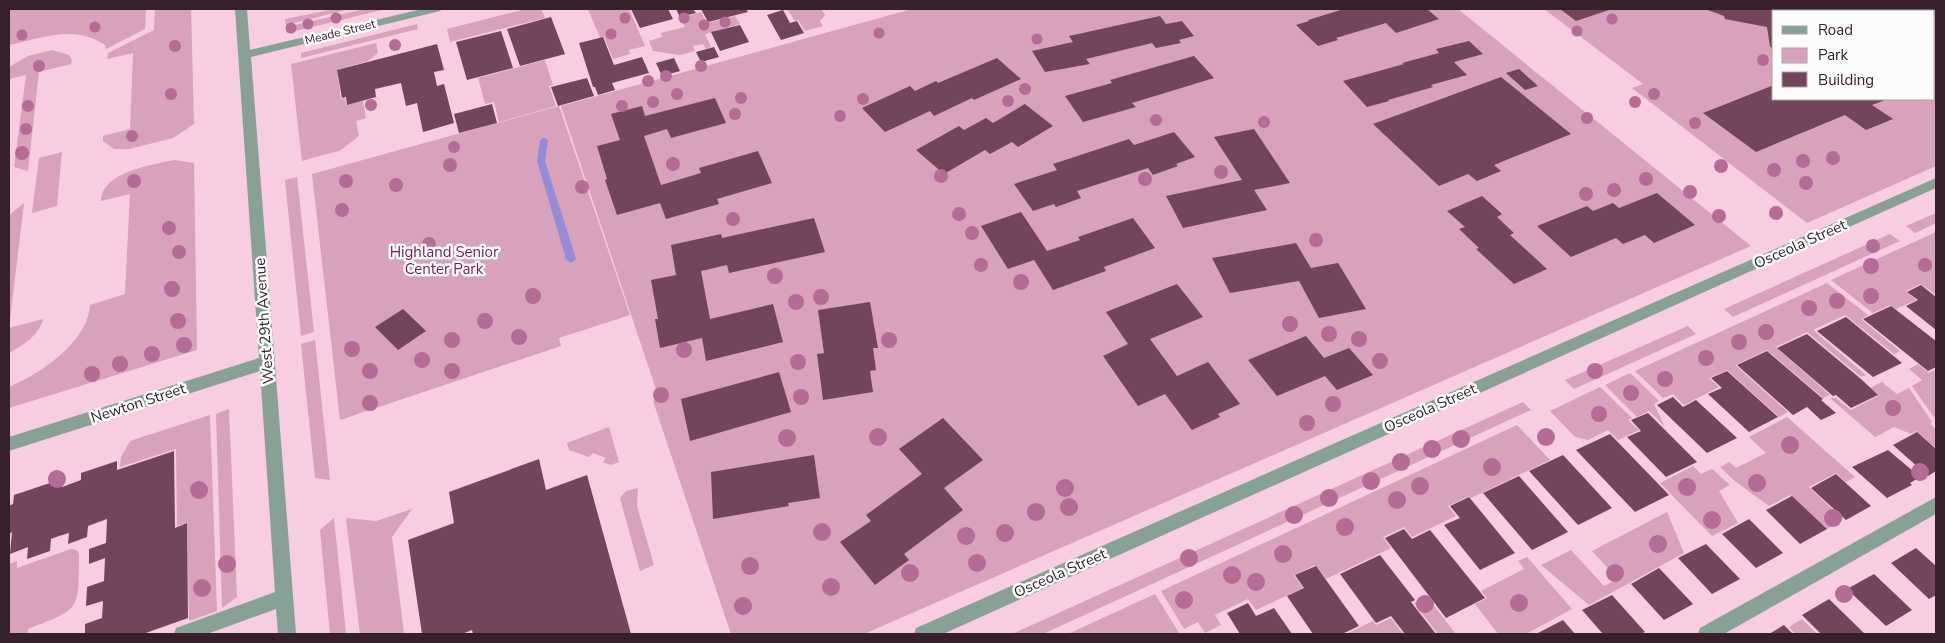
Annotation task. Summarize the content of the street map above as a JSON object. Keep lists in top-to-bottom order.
{
  "streets": {
    "street": [
      "Meade Street",
      "Osceola Street",
      "West 29th Avenue",
      "Newton Street"
    ]
  },
  "crossings": [
    ["Meade Street", "West 29th Avenue"],
    ["West 29th Avenue", "Newton Street"]
  ],
  "parks": ["Highland Senior Center Park"],
  "legend": ["Road", "Park", "Building"]
}
